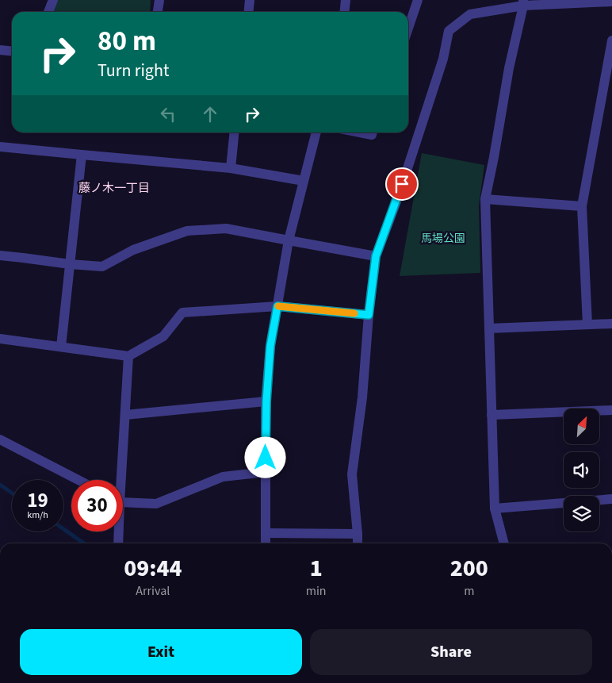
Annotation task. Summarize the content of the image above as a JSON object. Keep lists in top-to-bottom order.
{
  "districts": ["藤ノ木一丁目"],
  "parks": ["馬場公園"],
  "north": "top right",
  "page": {
    "turn": ["80 m", "Turn right"],
    "speed": "19 km/h",
    "limit": "30",
    "eta": [
      "09:44",
      "Arrival",
      "1",
      "min",
      "200",
      "m"
    ],
    "buttons": ["Exit", "Share"]
  }
}
